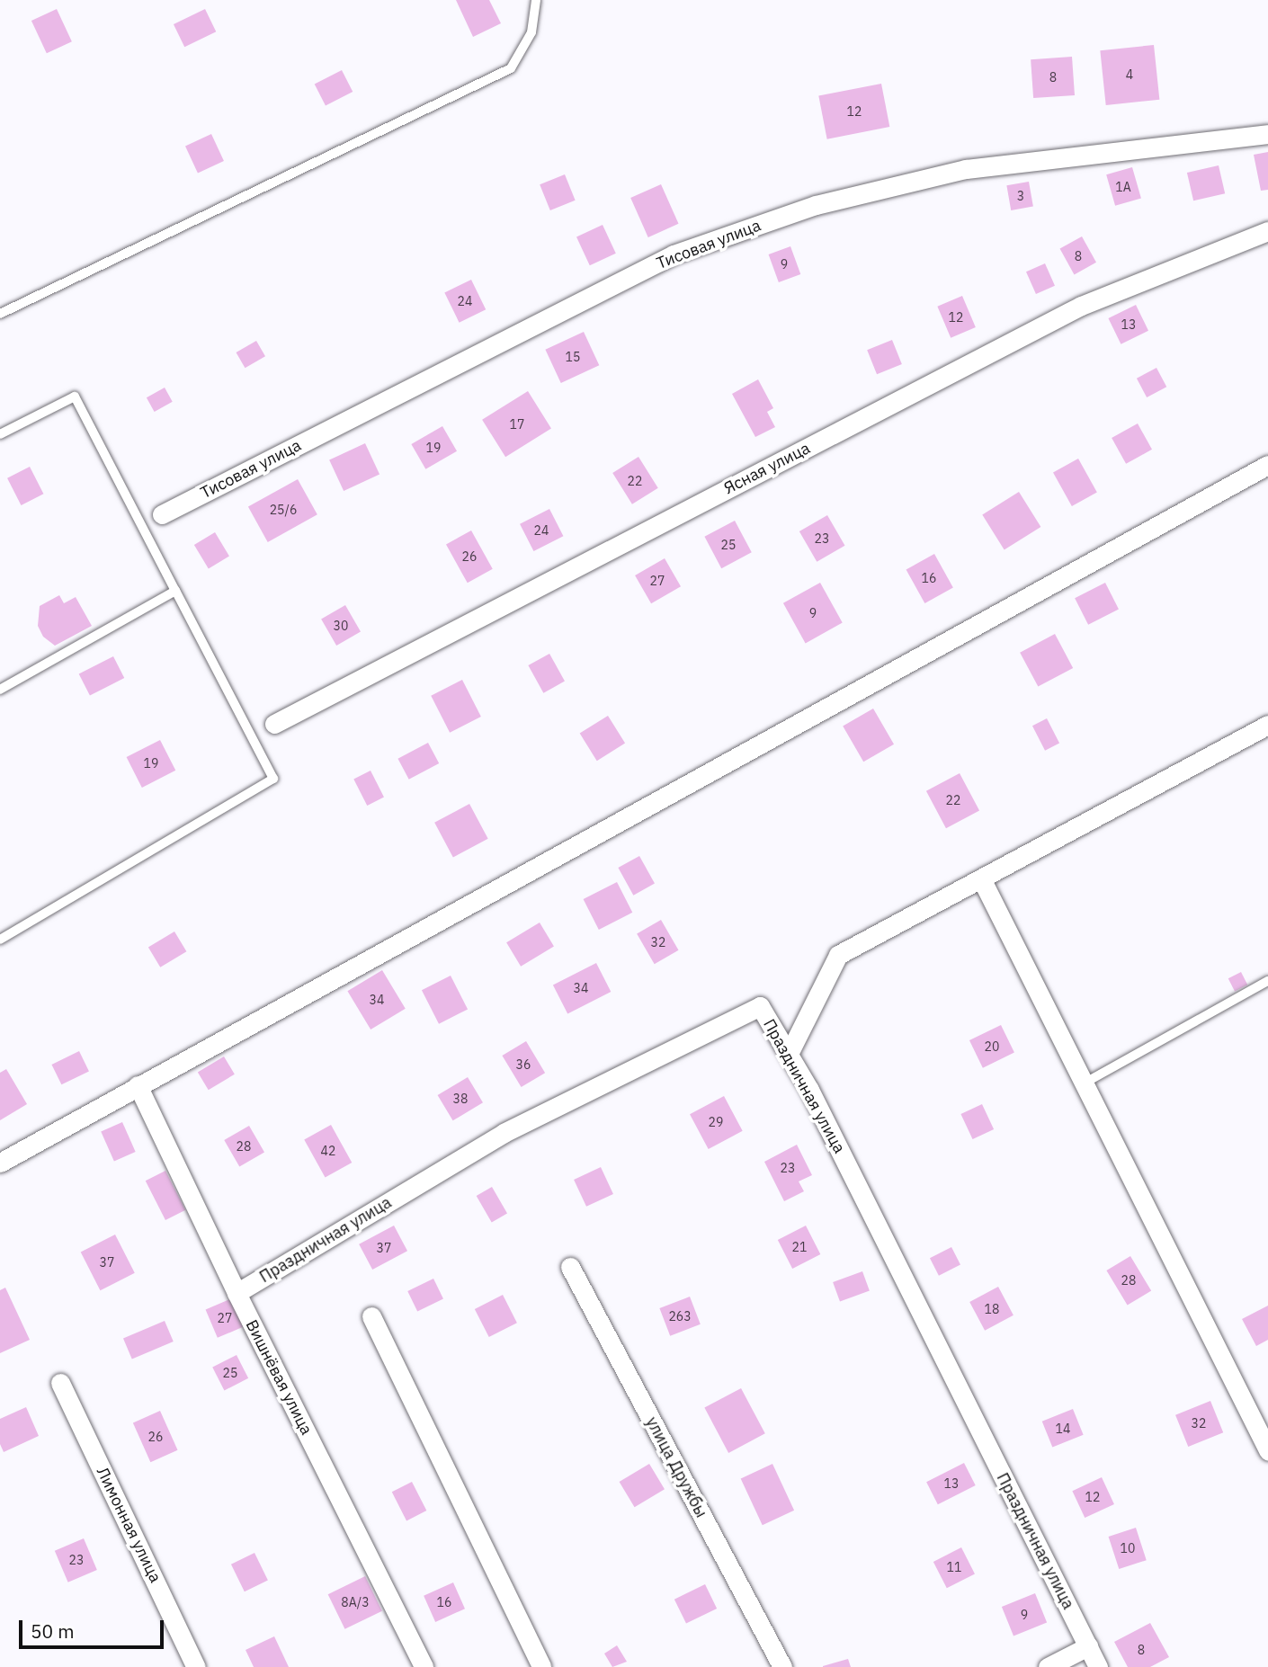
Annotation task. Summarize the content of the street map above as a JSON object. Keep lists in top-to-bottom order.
{
  "streets": {
    "street": [
      "Тисовая улица",
      "Ясная улица",
      "Праздничная улица",
      "Вишнёвая улица",
      "улица Дружбы",
      "Лимонная улица"
    ]
  },
  "crossings": [
    ["Праздничная улица", "Вишнёвая улица"]
  ],
  "house_numbers": [
    "4",
    "8",
    "12",
    "1А",
    "3",
    "8",
    "9",
    "24",
    "12",
    "13",
    "15",
    "17",
    "19",
    "22",
    "25/6",
    "24",
    "23",
    "25",
    "26",
    "16",
    "27",
    "9",
    "30",
    "19",
    "22",
    "32",
    "34",
    "34",
    "20",
    "36",
    "38",
    "29",
    "28",
    "42",
    "23",
    "21",
    "37",
    "37",
    "28",
    "18",
    "263",
    "27",
    "25",
    "32",
    "14",
    "26",
    "13",
    "12",
    "10",
    "23",
    "11",
    "8А/3",
    "16",
    "9",
    "8"
  ],
  "scale_bar": "50 m"
}
